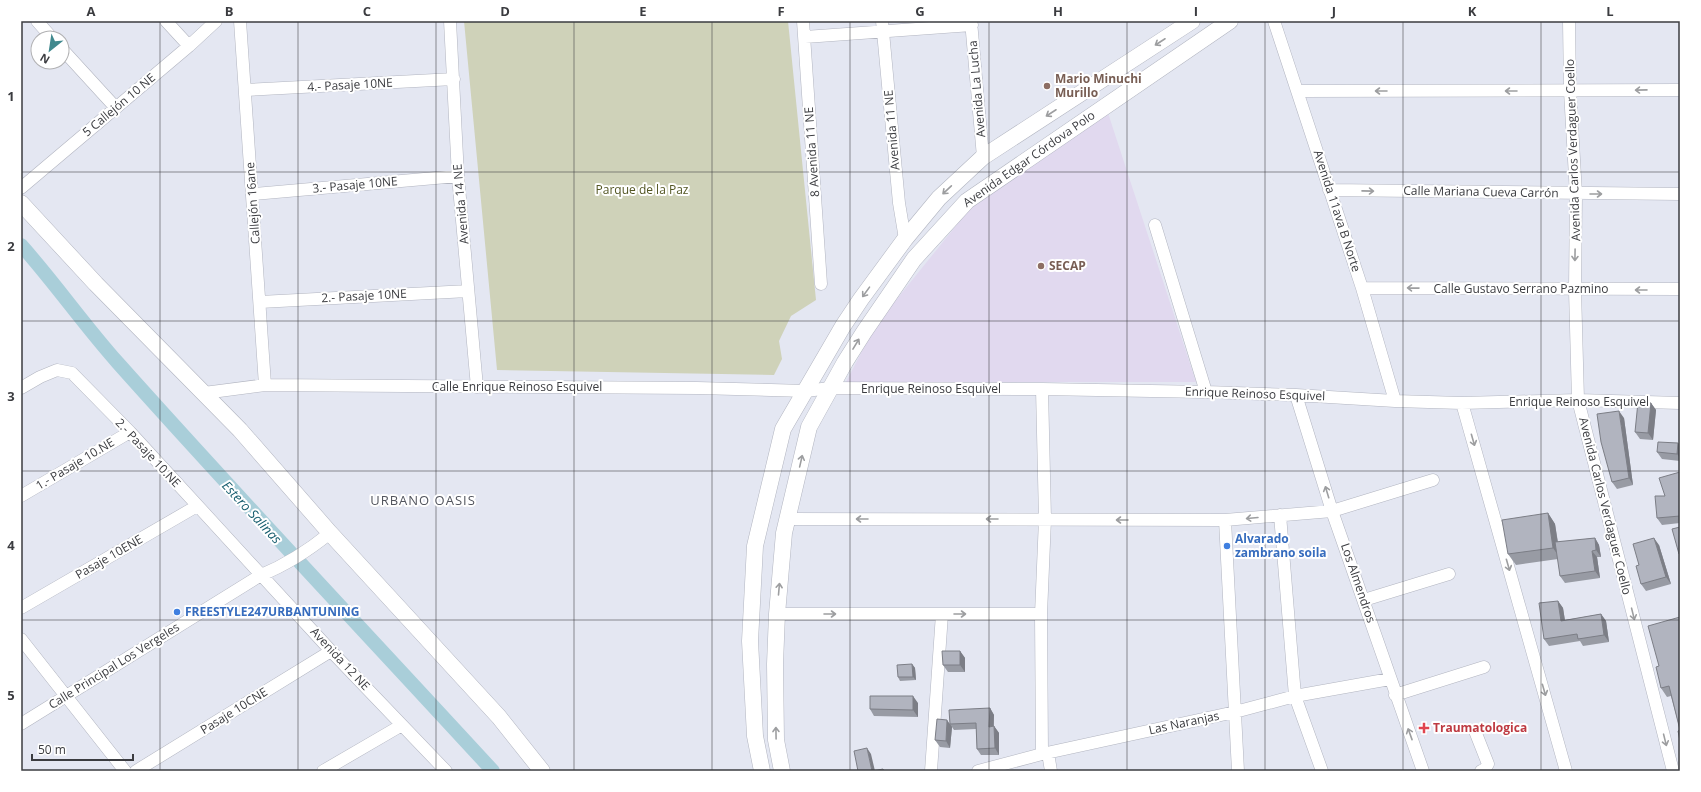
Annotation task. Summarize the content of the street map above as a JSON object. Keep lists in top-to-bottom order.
{
  "streets": {
    "main road": ["Avenida Edgar Córdova Polo"],
    "street": [
      "4.- Pasaje 10NE",
      "Avenida La Lucha",
      "5 Callejón 10 NE",
      "Avenida 11 NE",
      "Avenida Carlos Verdaguer Coello",
      "8 Avenida 11 NE",
      "3.- Pasaje 10NE",
      "Calle Mariana Cueva Carrón",
      "Callejón 16ane",
      "Avenida 14 NE",
      "Avenida 11ava B Norte",
      "Calle Gustavo Serrano Pazmino",
      "2.- Pasaje 10NE",
      "Calle Enrique Reinoso Esquivel",
      "Enrique Reinoso Esquivel",
      "2.- Pasaje 10.NE",
      "1.- Pasaje 10.NE",
      "Pasaje 10ENE",
      "Los Almendros",
      "Avenida 12 NE",
      "Calle Principal Los Vergeles",
      "Pasaje 10CNE",
      "Las Naranjas"
    ]
  },
  "crossings": [
    ["4.- Pasaje 10NE", "Callejón 16ane"],
    ["4.- Pasaje 10NE", "Avenida 14 NE"],
    ["Avenida La Lucha", "Avenida Edgar Córdova Polo"],
    ["Avenida 11 NE", "Avenida Edgar Córdova Polo"],
    ["Avenida Carlos Verdaguer Coello", "Calle Mariana Cueva Carrón"],
    ["Avenida Carlos Verdaguer Coello", "Calle Gustavo Serrano Pazmino"],
    ["Avenida Carlos Verdaguer Coello", "Enrique Reinoso Esquivel"],
    ["Avenida Edgar Córdova Polo", "Calle Enrique Reinoso Esquivel"],
    ["Avenida Edgar Córdova Polo", "Enrique Reinoso Esquivel"],
    ["3.- Pasaje 10NE", "Callejón 16ane"],
    ["3.- Pasaje 10NE", "Avenida 14 NE"],
    ["Calle Mariana Cueva Carrón", "Avenida 11ava B Norte"],
    ["Callejón 16ane", "2.- Pasaje 10NE"],
    ["Callejón 16ane", "Calle Enrique Reinoso Esquivel"],
    ["Avenida 14 NE", "2.- Pasaje 10NE"],
    ["Avenida 14 NE", "Calle Enrique Reinoso Esquivel"],
    ["Avenida 11ava B Norte", "Calle Gustavo Serrano Pazmino"],
    ["Avenida 11ava B Norte", "Enrique Reinoso Esquivel"],
    ["Calle Enrique Reinoso Esquivel", "Enrique Reinoso Esquivel"],
    ["Enrique Reinoso Esquivel", "Los Almendros"],
    ["2.- Pasaje 10.NE", "1.- Pasaje 10.NE"],
    ["2.- Pasaje 10.NE", "Pasaje 10ENE"],
    ["2.- Pasaje 10.NE", "Avenida 12 NE"],
    ["2.- Pasaje 10.NE", "Calle Principal Los Vergeles"],
    ["Los Almendros", "Las Naranjas"],
    ["Avenida 12 NE", "Calle Principal Los Vergeles"],
    ["Avenida 12 NE", "Pasaje 10CNE"]
  ],
  "one_way": ["Calle Gustavo Serrano Pazmino"],
  "districts": ["URBANO OASIS"],
  "water": ["Estero Salinas"],
  "parks": ["Parque de la Paz"],
  "places": {
    "other": [
      "Mario Minuchi Murillo",
      "SECAP",
      "Alvarado zambrano soila",
      "FREESTYLE247URBANTUNING"
    ],
    "health": ["Traumatologica"]
  },
  "scale_bar": "50 m",
  "north": "bottom left",
  "grid": {
    "columns": [
      "A",
      "B",
      "C",
      "D",
      "E",
      "F",
      "G",
      "H",
      "I",
      "J",
      "K",
      "L"
    ],
    "rows": [
      "1",
      "2",
      "3",
      "4",
      "5"
    ]
  }
}
